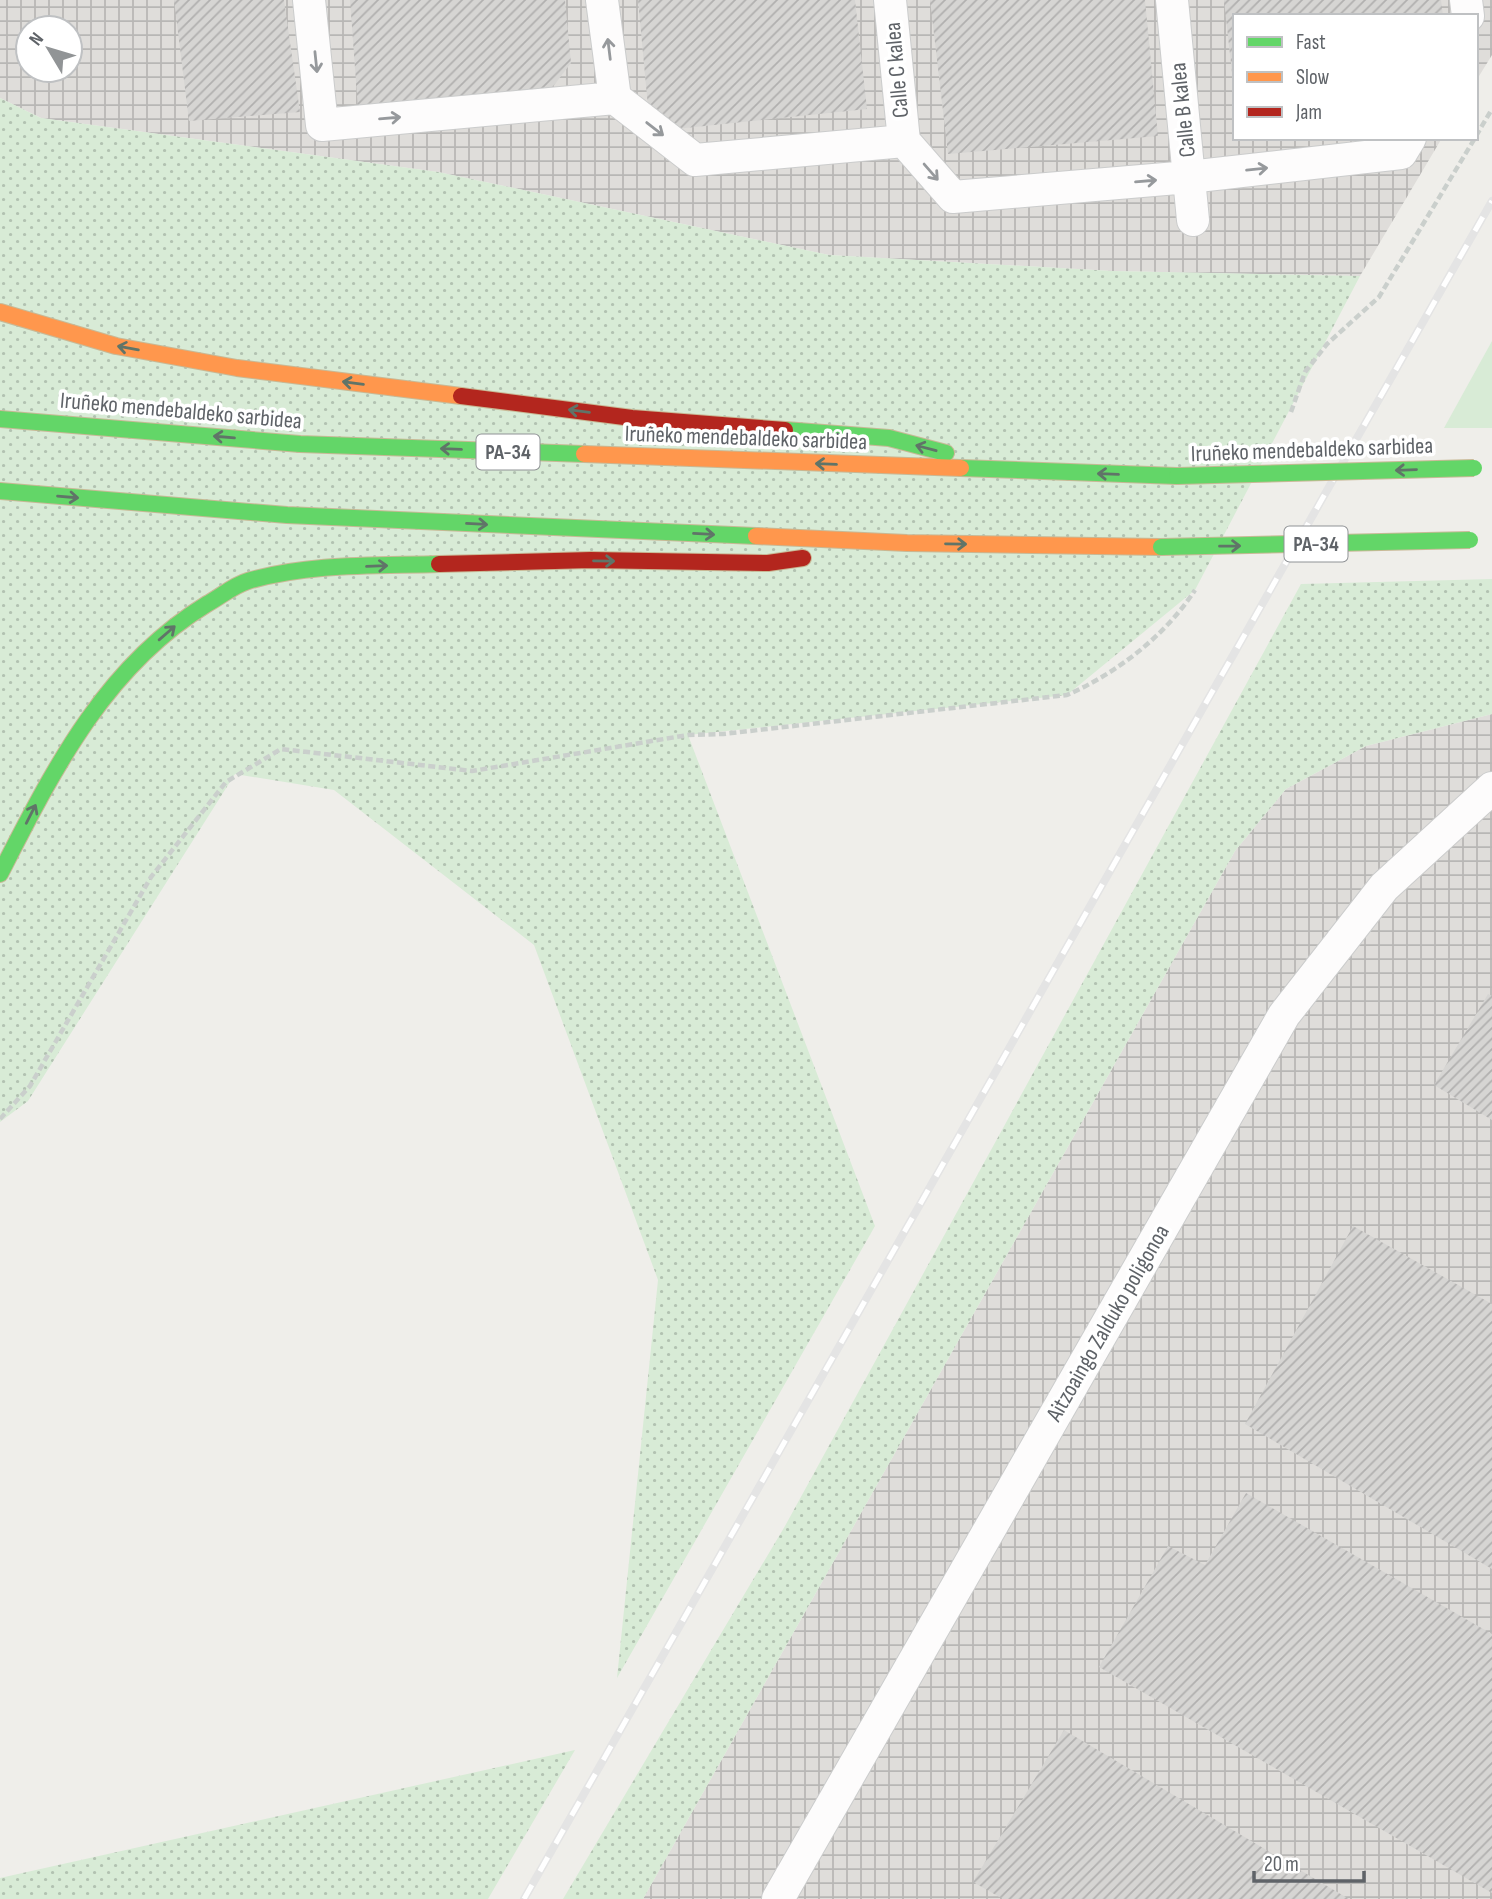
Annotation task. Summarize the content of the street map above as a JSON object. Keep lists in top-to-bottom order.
{
  "streets": {
    "highway": ["Iruñeko mendebaldeko sarbidea", "PA-34"],
    "street": ["Calle C kalea", "Calle B kalea", "Aitzoaingo Zalduko poligonoa"]
  },
  "legend": ["Fast", "Slow", "Jam"],
  "scale_bar": "20 m",
  "north": "top left"
}
